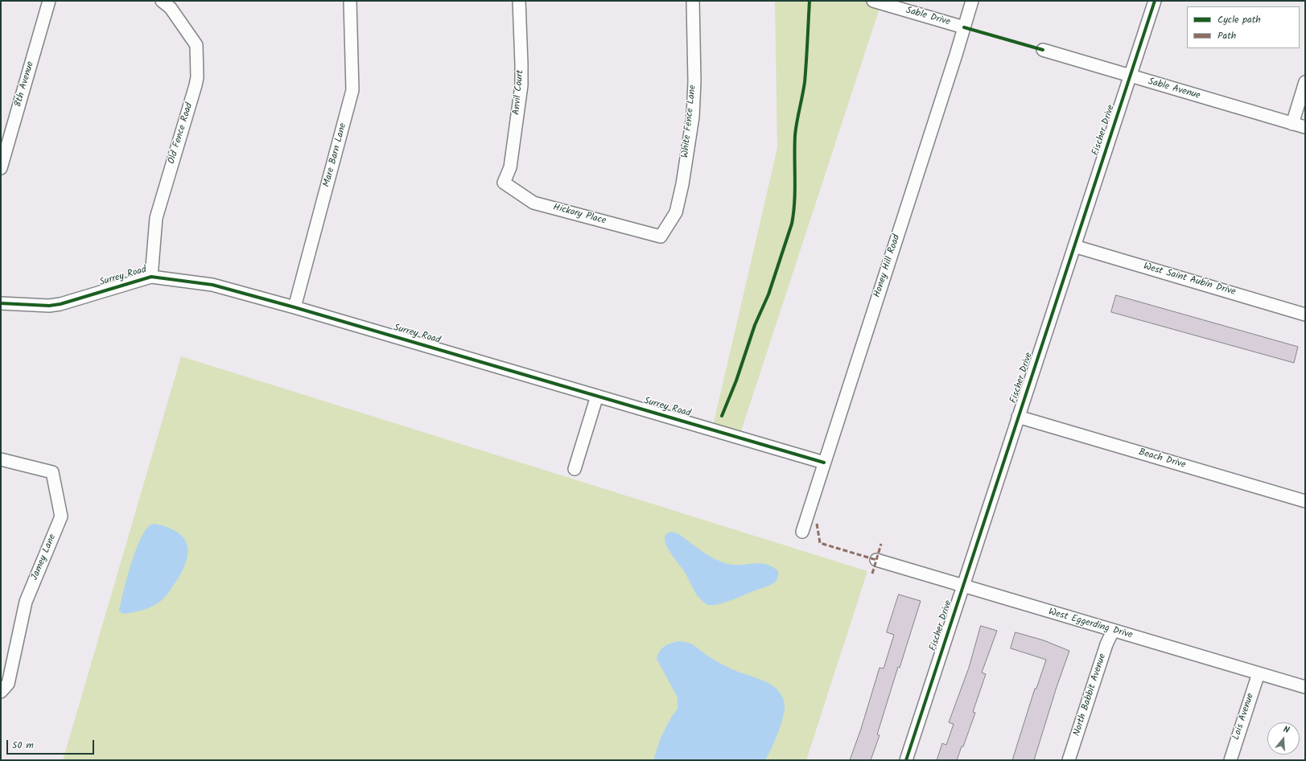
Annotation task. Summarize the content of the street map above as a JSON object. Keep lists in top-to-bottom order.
{
  "streets": {
    "street": [
      "Sable Drive",
      "8th Avenue",
      "Sable Avenue",
      "Anvil Court",
      "White Fence Lane",
      "Fischer Drive",
      "Old Fence Road",
      "Mare Barn Lane",
      "Hickory Place",
      "Honey Hill Road",
      "Surrey Road",
      "West Saint Aubin Drive",
      "Beach Drive",
      "Jamey Lane",
      "West Eggerding Drive",
      "North Babbit Avenue",
      "Lois Avenue"
    ]
  },
  "crossings": [
    ["Sable Drive", "Honey Hill Road"],
    ["Sable Avenue", "Fischer Drive"],
    ["Anvil Court", "Hickory Place"],
    ["White Fence Lane", "Hickory Place"],
    ["Fischer Drive", "West Saint Aubin Drive"],
    ["Fischer Drive", "Beach Drive"],
    ["Fischer Drive", "West Eggerding Drive"],
    ["Old Fence Road", "Surrey Road"],
    ["Mare Barn Lane", "Surrey Road"],
    ["Honey Hill Road", "Surrey Road"],
    ["West Eggerding Drive", "North Babbit Avenue"],
    ["West Eggerding Drive", "Lois Avenue"]
  ],
  "legend": ["Cycle path", "Path"],
  "scale_bar": "50 m",
  "north": "top"
}
